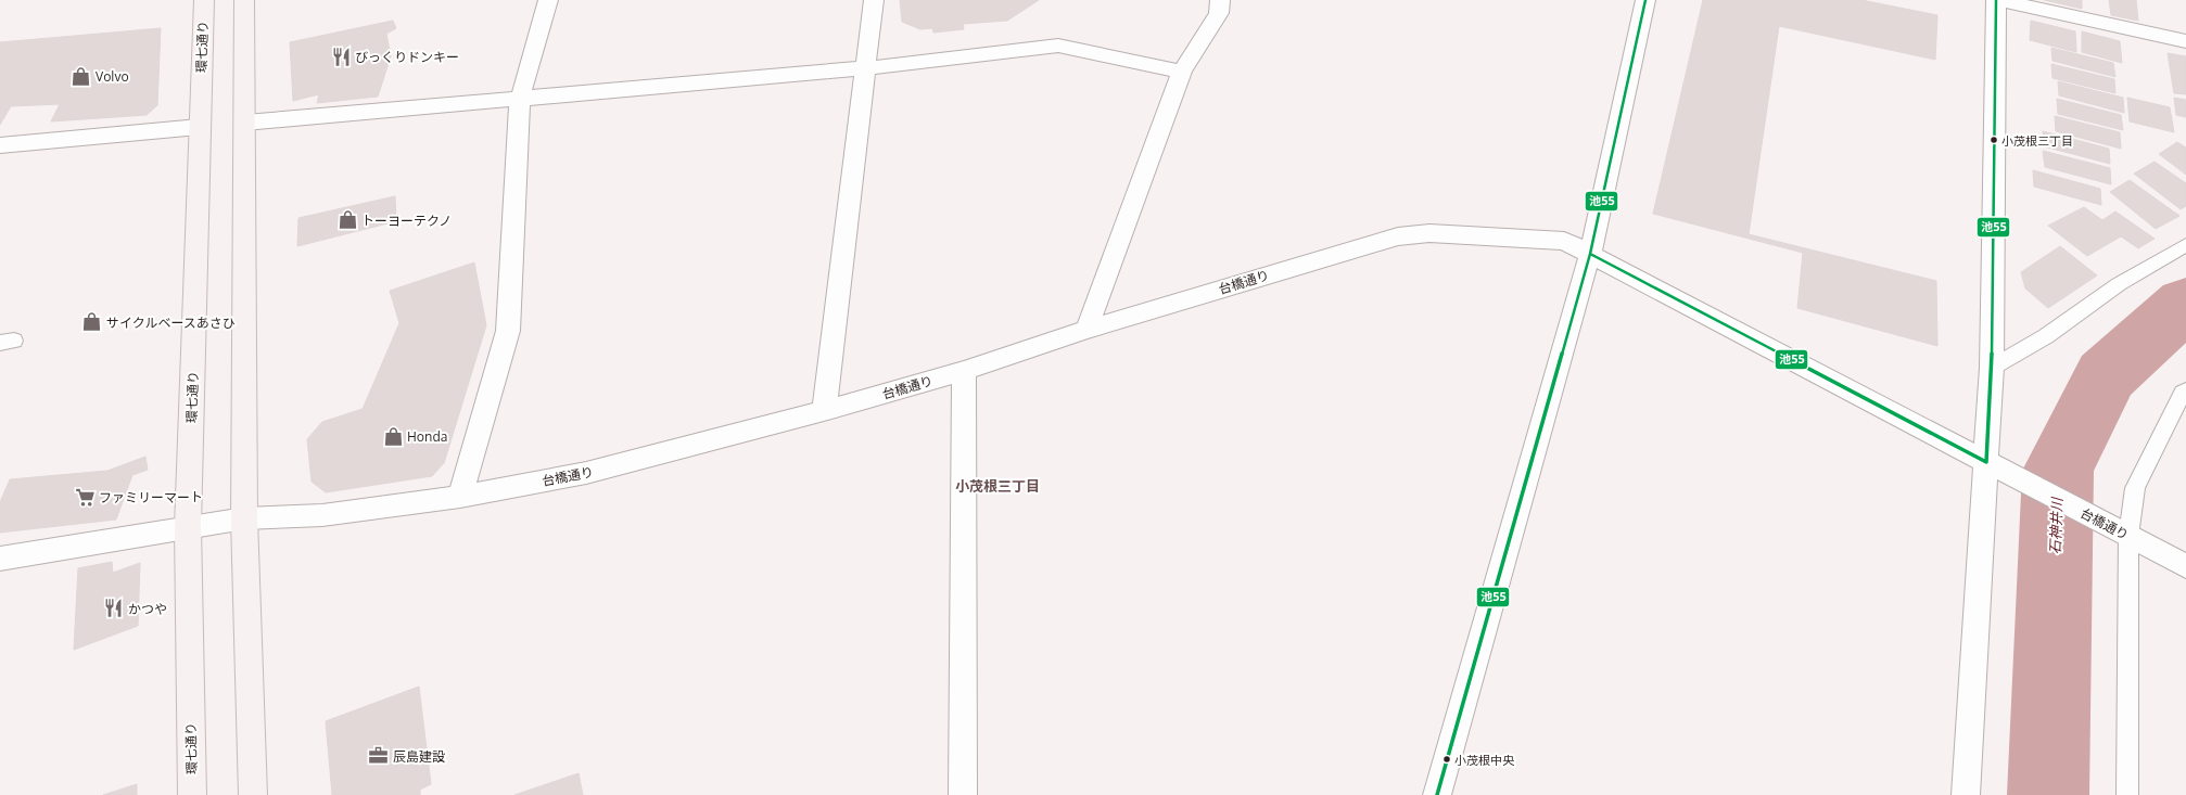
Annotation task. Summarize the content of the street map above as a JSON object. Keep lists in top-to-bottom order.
{
  "streets": {
    "main road": ["環七通り"],
    "street": ["台橋通り"]
  },
  "crossings": [
    ["環七通り", "台橋通り"]
  ],
  "districts": ["小茂根三丁目"],
  "water": ["石神井川"],
  "places": {
    "restaurant": ["びっくりドンキー", "かつや"],
    "shop": [
      "Volvo",
      "トーヨーテクノ",
      "サイクルベースあさひ",
      "Honda"
    ],
    "other": ["小茂根三丁目", "小茂根中央"],
    "supermarket": ["ファミリーマート"],
    "office": ["辰島建設"]
  },
  "lines": ["transit line 池55"]
}
